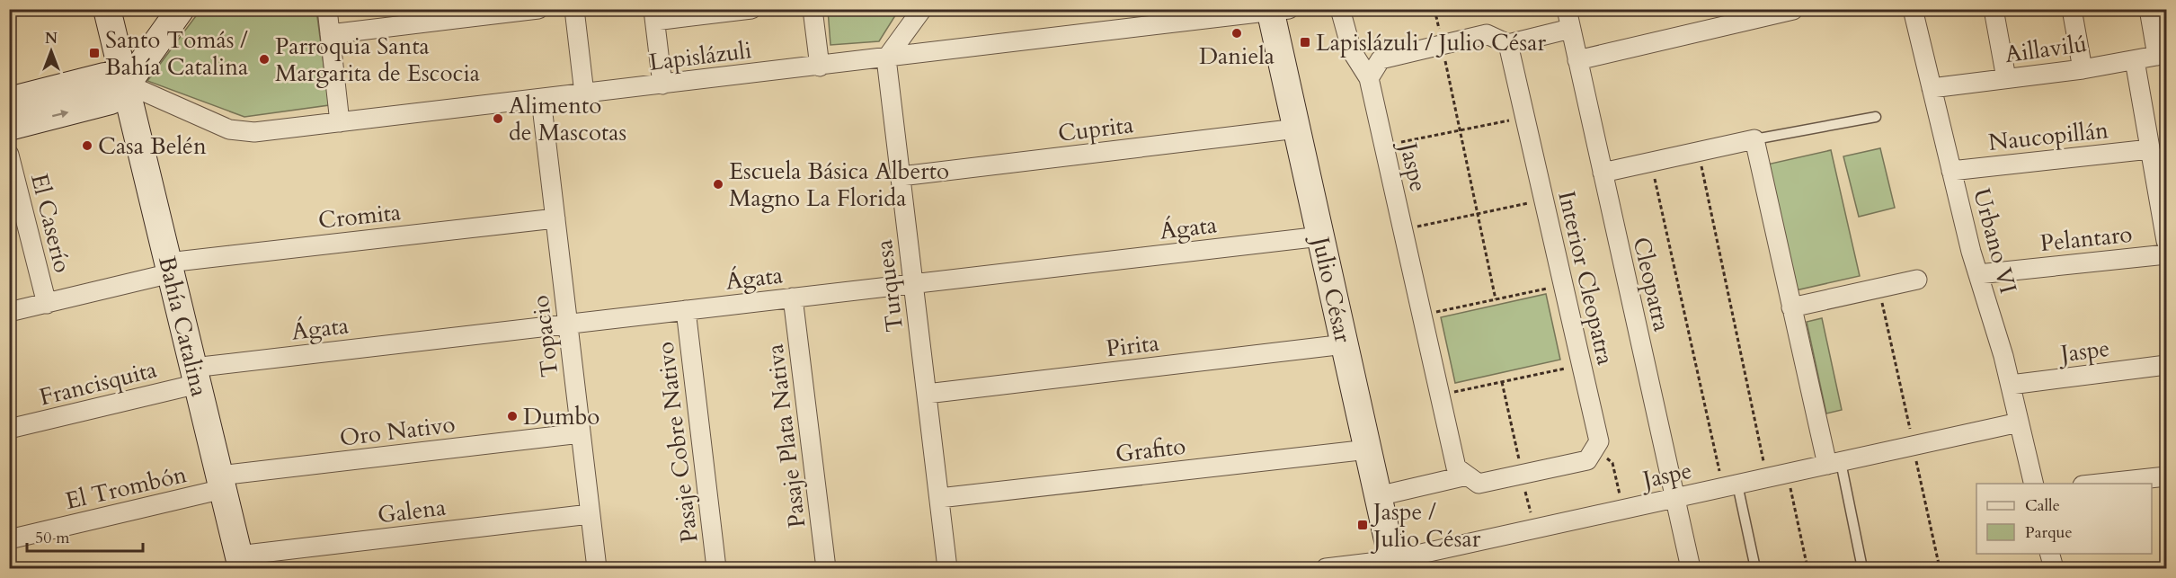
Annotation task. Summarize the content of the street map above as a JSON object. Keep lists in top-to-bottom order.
{
  "streets": {
    "street": [
      "Aillavilú",
      "Lapislázuli",
      "Cuprita",
      "Naucopillán",
      "Jaspe",
      "Cromita",
      "El Caserío",
      "Ágata",
      "Pelantaro",
      "Urbano VI",
      "Interior Cleopatra",
      "Cleopatra",
      "Turquesa",
      "Julio César",
      "Bahía Catalina",
      "Topacio",
      "Pirita",
      "Francisquita",
      "Oro Nativo",
      "Pasaje Plata Nativa",
      "Pasaje Cobre Nativo",
      "Grafito",
      "El Trombón",
      "Galena"
    ]
  },
  "crossings": [
    ["Aillavilú", "Urbano VI"],
    ["Lapislázuli", "Turquesa"],
    ["Lapislázuli", "Julio César"],
    ["Lapislázuli", "Bahía Catalina"],
    ["Lapislázuli", "Topacio"],
    ["Cuprita", "Turquesa"],
    ["Cuprita", "Julio César"],
    ["Naucopillán", "Urbano VI"],
    ["Jaspe", "Urbano VI"],
    ["Jaspe", "Cleopatra"],
    ["Jaspe", "Julio César"],
    ["Cromita", "El Caserío"],
    ["Cromita", "Bahía Catalina"],
    ["Cromita", "Topacio"],
    ["Ágata", "Turquesa"],
    ["Ágata", "Julio César"],
    ["Ágata", "Bahía Catalina"],
    ["Ágata", "Topacio"],
    ["Ágata", "Francisquita"],
    ["Ágata", "Pasaje Plata Nativa"],
    ["Ágata", "Pasaje Cobre Nativo"],
    ["Pelantaro", "Urbano VI"],
    ["Interior Cleopatra", "Cleopatra"],
    ["Turquesa", "Pirita"],
    ["Turquesa", "Grafito"],
    ["Julio César", "Pirita"],
    ["Julio César", "Grafito"],
    ["Bahía Catalina", "Francisquita"],
    ["Bahía Catalina", "Oro Nativo"],
    ["Bahía Catalina", "El Trombón"],
    ["Bahía Catalina", "Galena"],
    ["Topacio", "Oro Nativo"],
    ["Topacio", "Galena"],
    ["Oro Nativo", "El Trombón"]
  ],
  "places": {
    "other": [
      "Daniela",
      "Parroquia Santa Margarita de Escocia",
      "Alimento de Mascotas",
      "Casa Belén",
      "Escuela Básica Alberto Magno La Florida",
      "Dumbo"
    ],
    "transit": ["Lapislázuli / Julio César", "Santo Tomás / Bahía Catalina", "Jaspe / Julio César"]
  },
  "legend": ["Calle", "Parque"],
  "scale_bar": "50 m",
  "north": "top"
}
